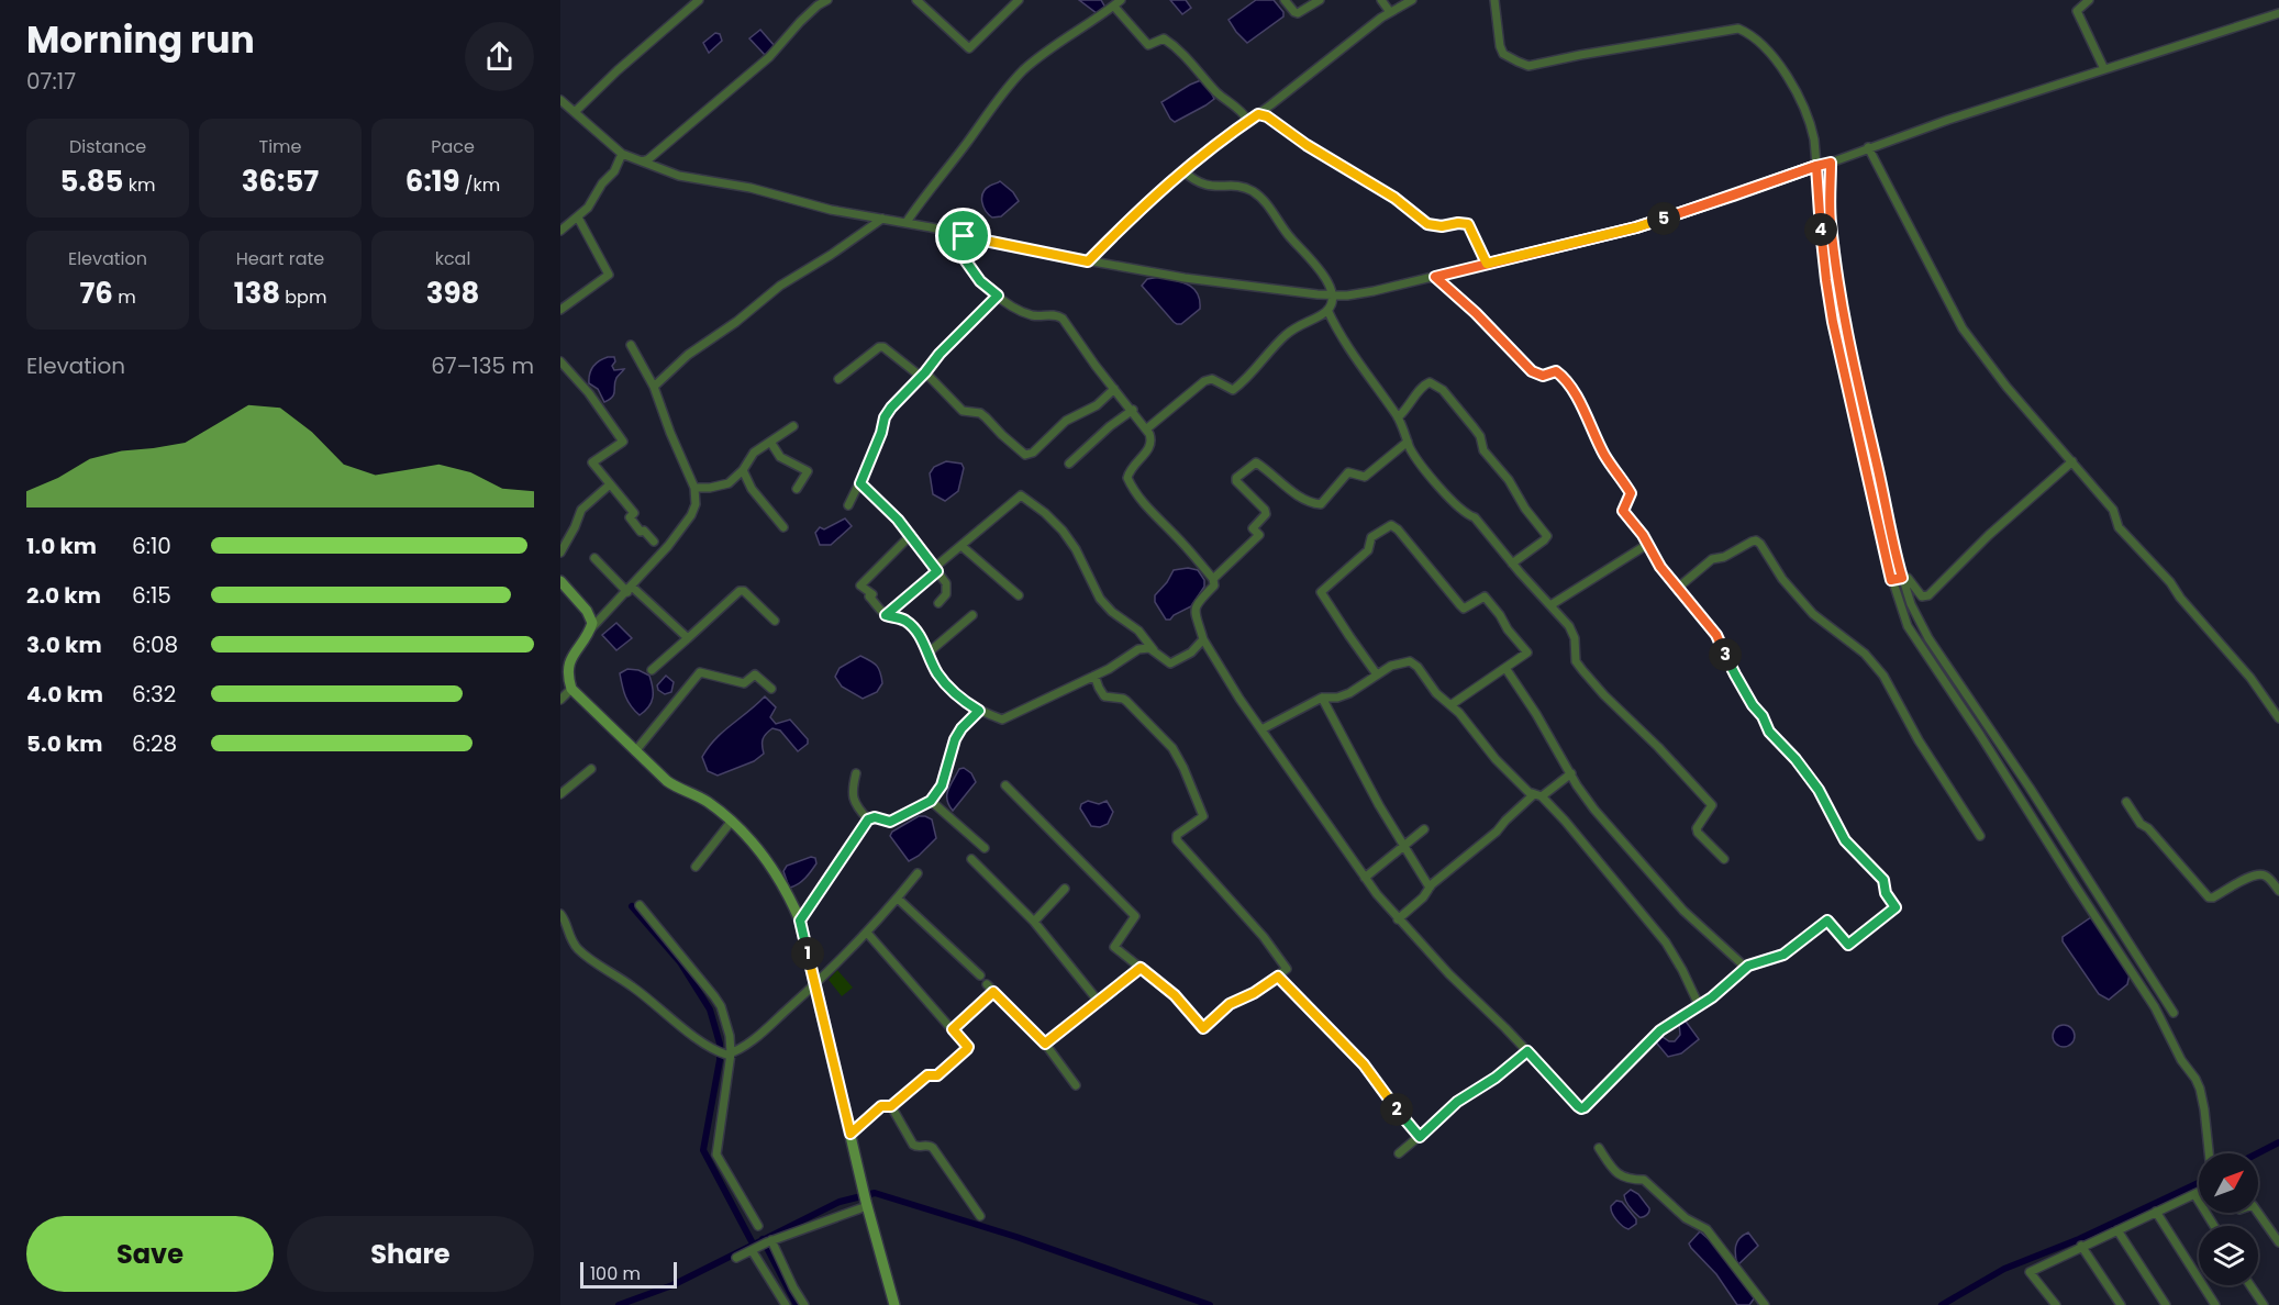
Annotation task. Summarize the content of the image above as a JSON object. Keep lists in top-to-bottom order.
{
  "scale_bar": "100 m",
  "north": "top right",
  "page": {
    "heading": ["Morning run", "07:17"],
    "stats": [
      ["Distance", "5.85 km"],
      ["Time", "36:57"],
      ["Pace", "6:19 /km"],
      ["Elevation", "76 m"],
      ["Heart rate", "138 bpm"],
      ["kcal", "398"]
    ],
    "pins": [
      "5",
      "4",
      "3",
      "1",
      "2"
    ],
    "chart": ["Elevation", "67–135 m"],
    "list": [
      {
        "name": "1.0 km",
        "note": "6:10"
      },
      {
        "name": "2.0 km",
        "note": "6:15"
      },
      {
        "name": "3.0 km",
        "note": "6:08"
      },
      {
        "name": "4.0 km",
        "note": "6:32"
      },
      {
        "name": "5.0 km",
        "note": "6:28"
      }
    ],
    "buttons": ["Save", "Share"],
    "scale": "100 m"
  }
}
